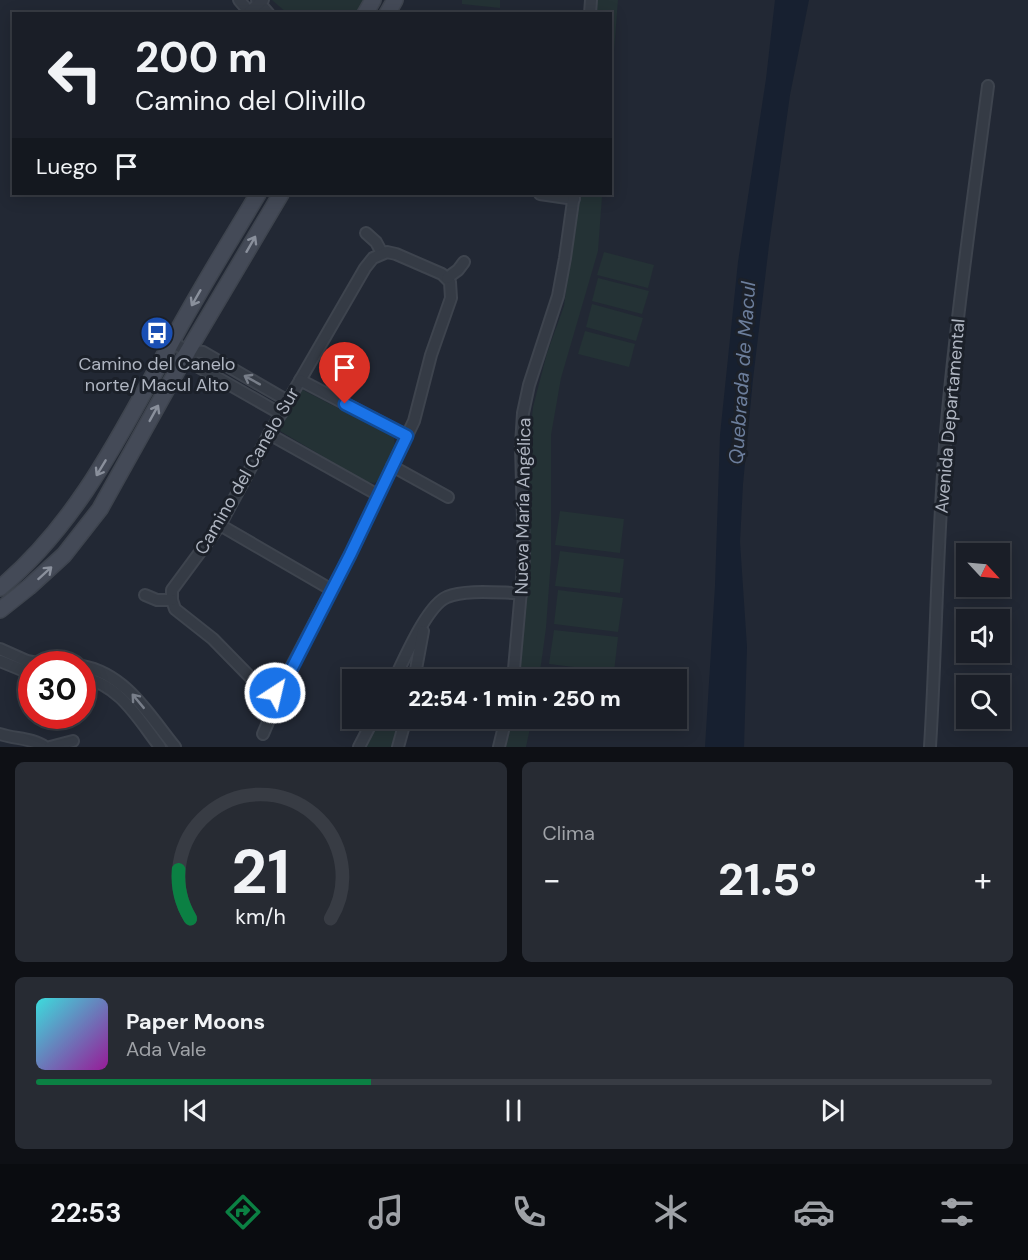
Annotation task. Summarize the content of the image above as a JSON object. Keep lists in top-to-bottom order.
{
  "streets": {
    "street": ["Avenida Departamental", "Camino del Canelo Sur", "Nueva María Angélica"]
  },
  "water": ["Quebrada de Macul"],
  "places": {
    "bus stop": ["Camino del Canelo norte/ Macul Alto"]
  },
  "north": "bottom right",
  "page": {
    "turn": ["200 m", "Camino del Olivillo"],
    "then": "Luego",
    "limit": "30",
    "trip": "22:54 · 1 min · 250 m",
    "tile": "Clima",
    "heat": ["−", "21.5°", "+"],
    "song": ["Paper Moons", "Ada Vale"],
    "tabs": "22:53",
    "gauge": ["21", "km/h"]
  }
}
